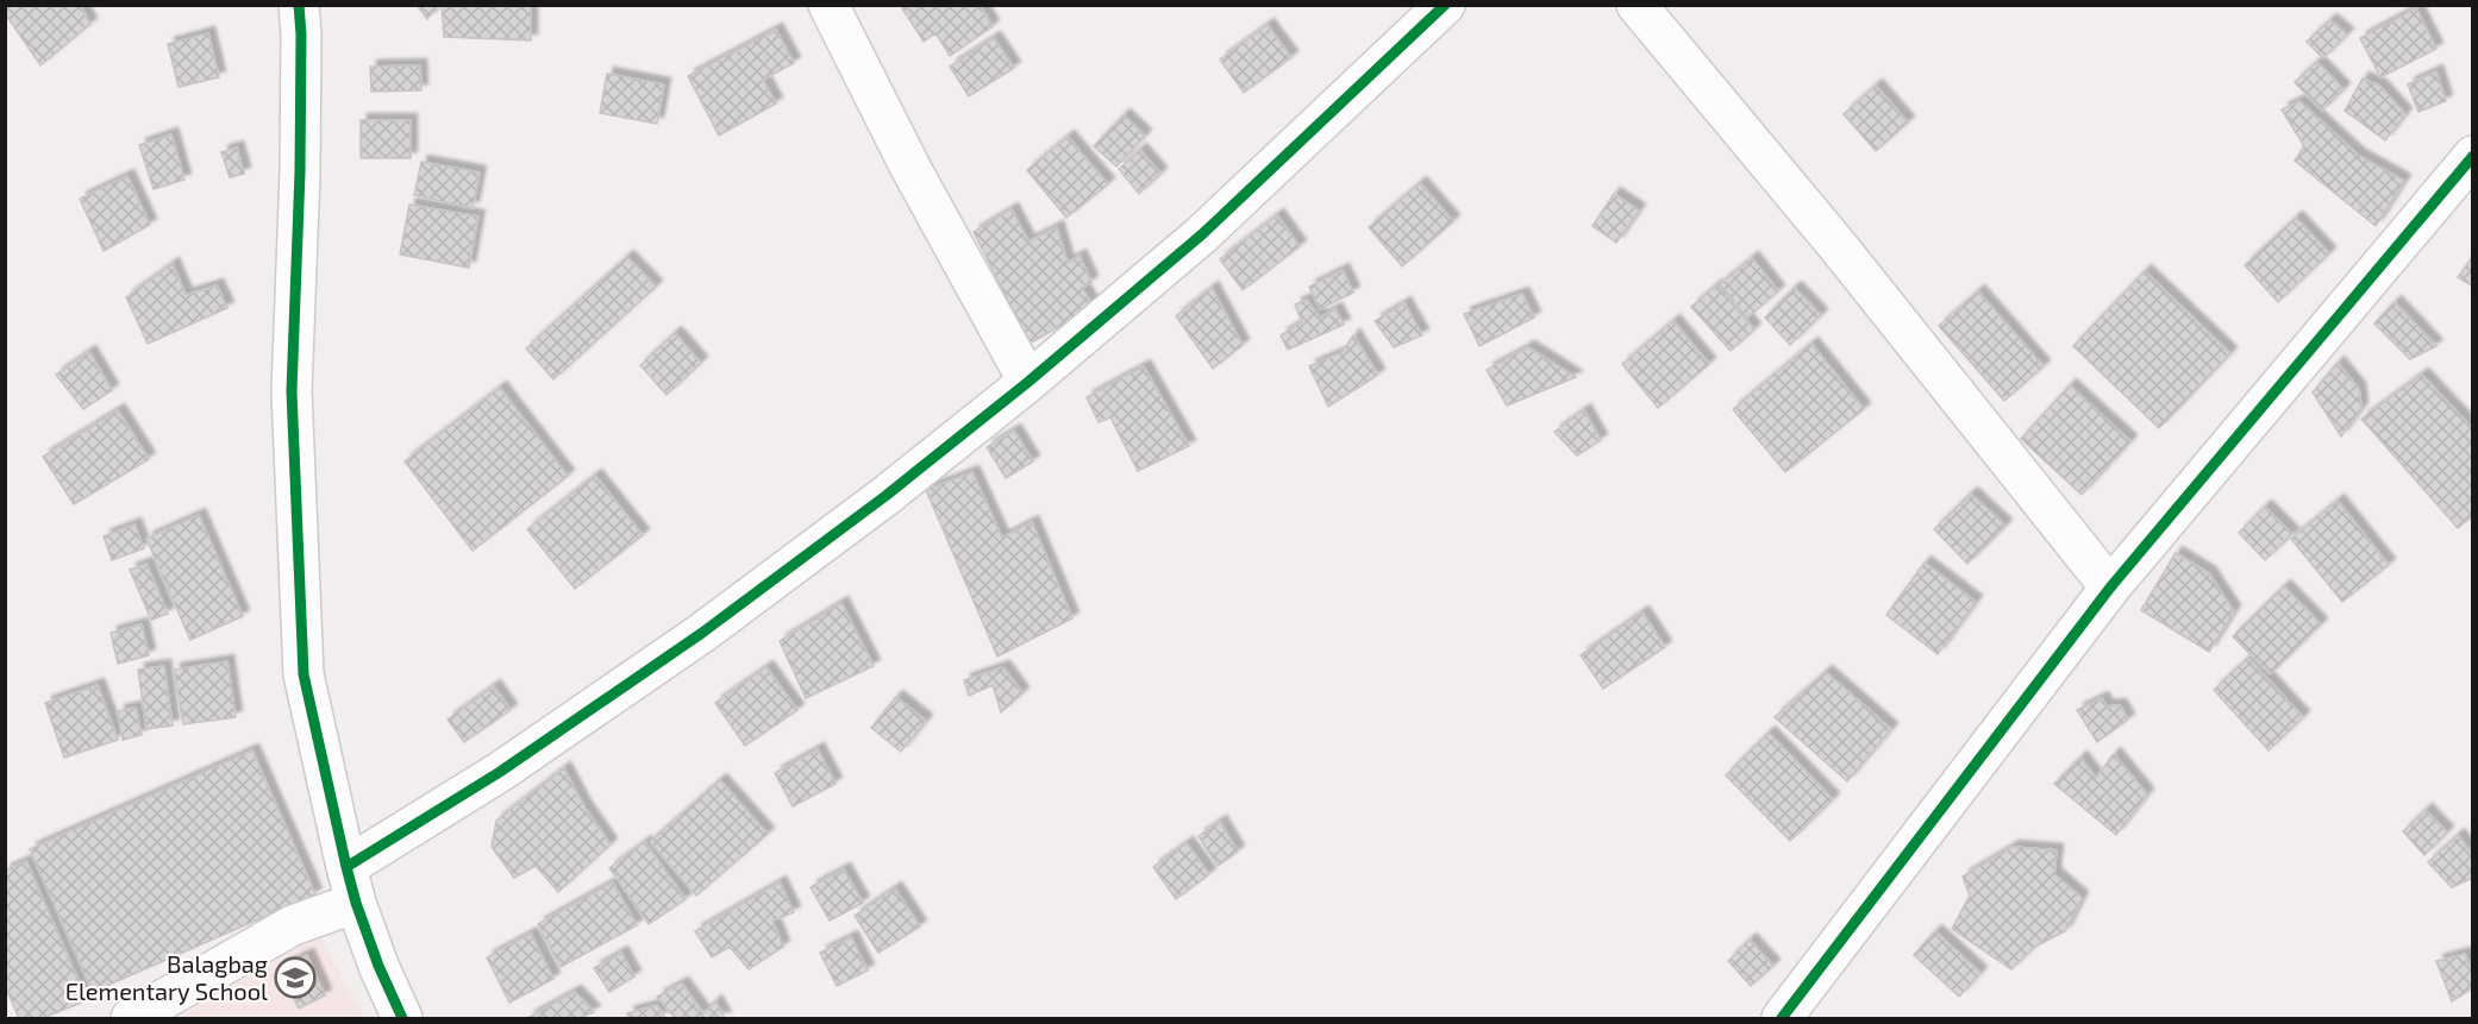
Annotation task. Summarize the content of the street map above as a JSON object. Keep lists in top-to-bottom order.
{
  "places": {
    "school or university": ["Balagbag Elementary School"]
  }
}
